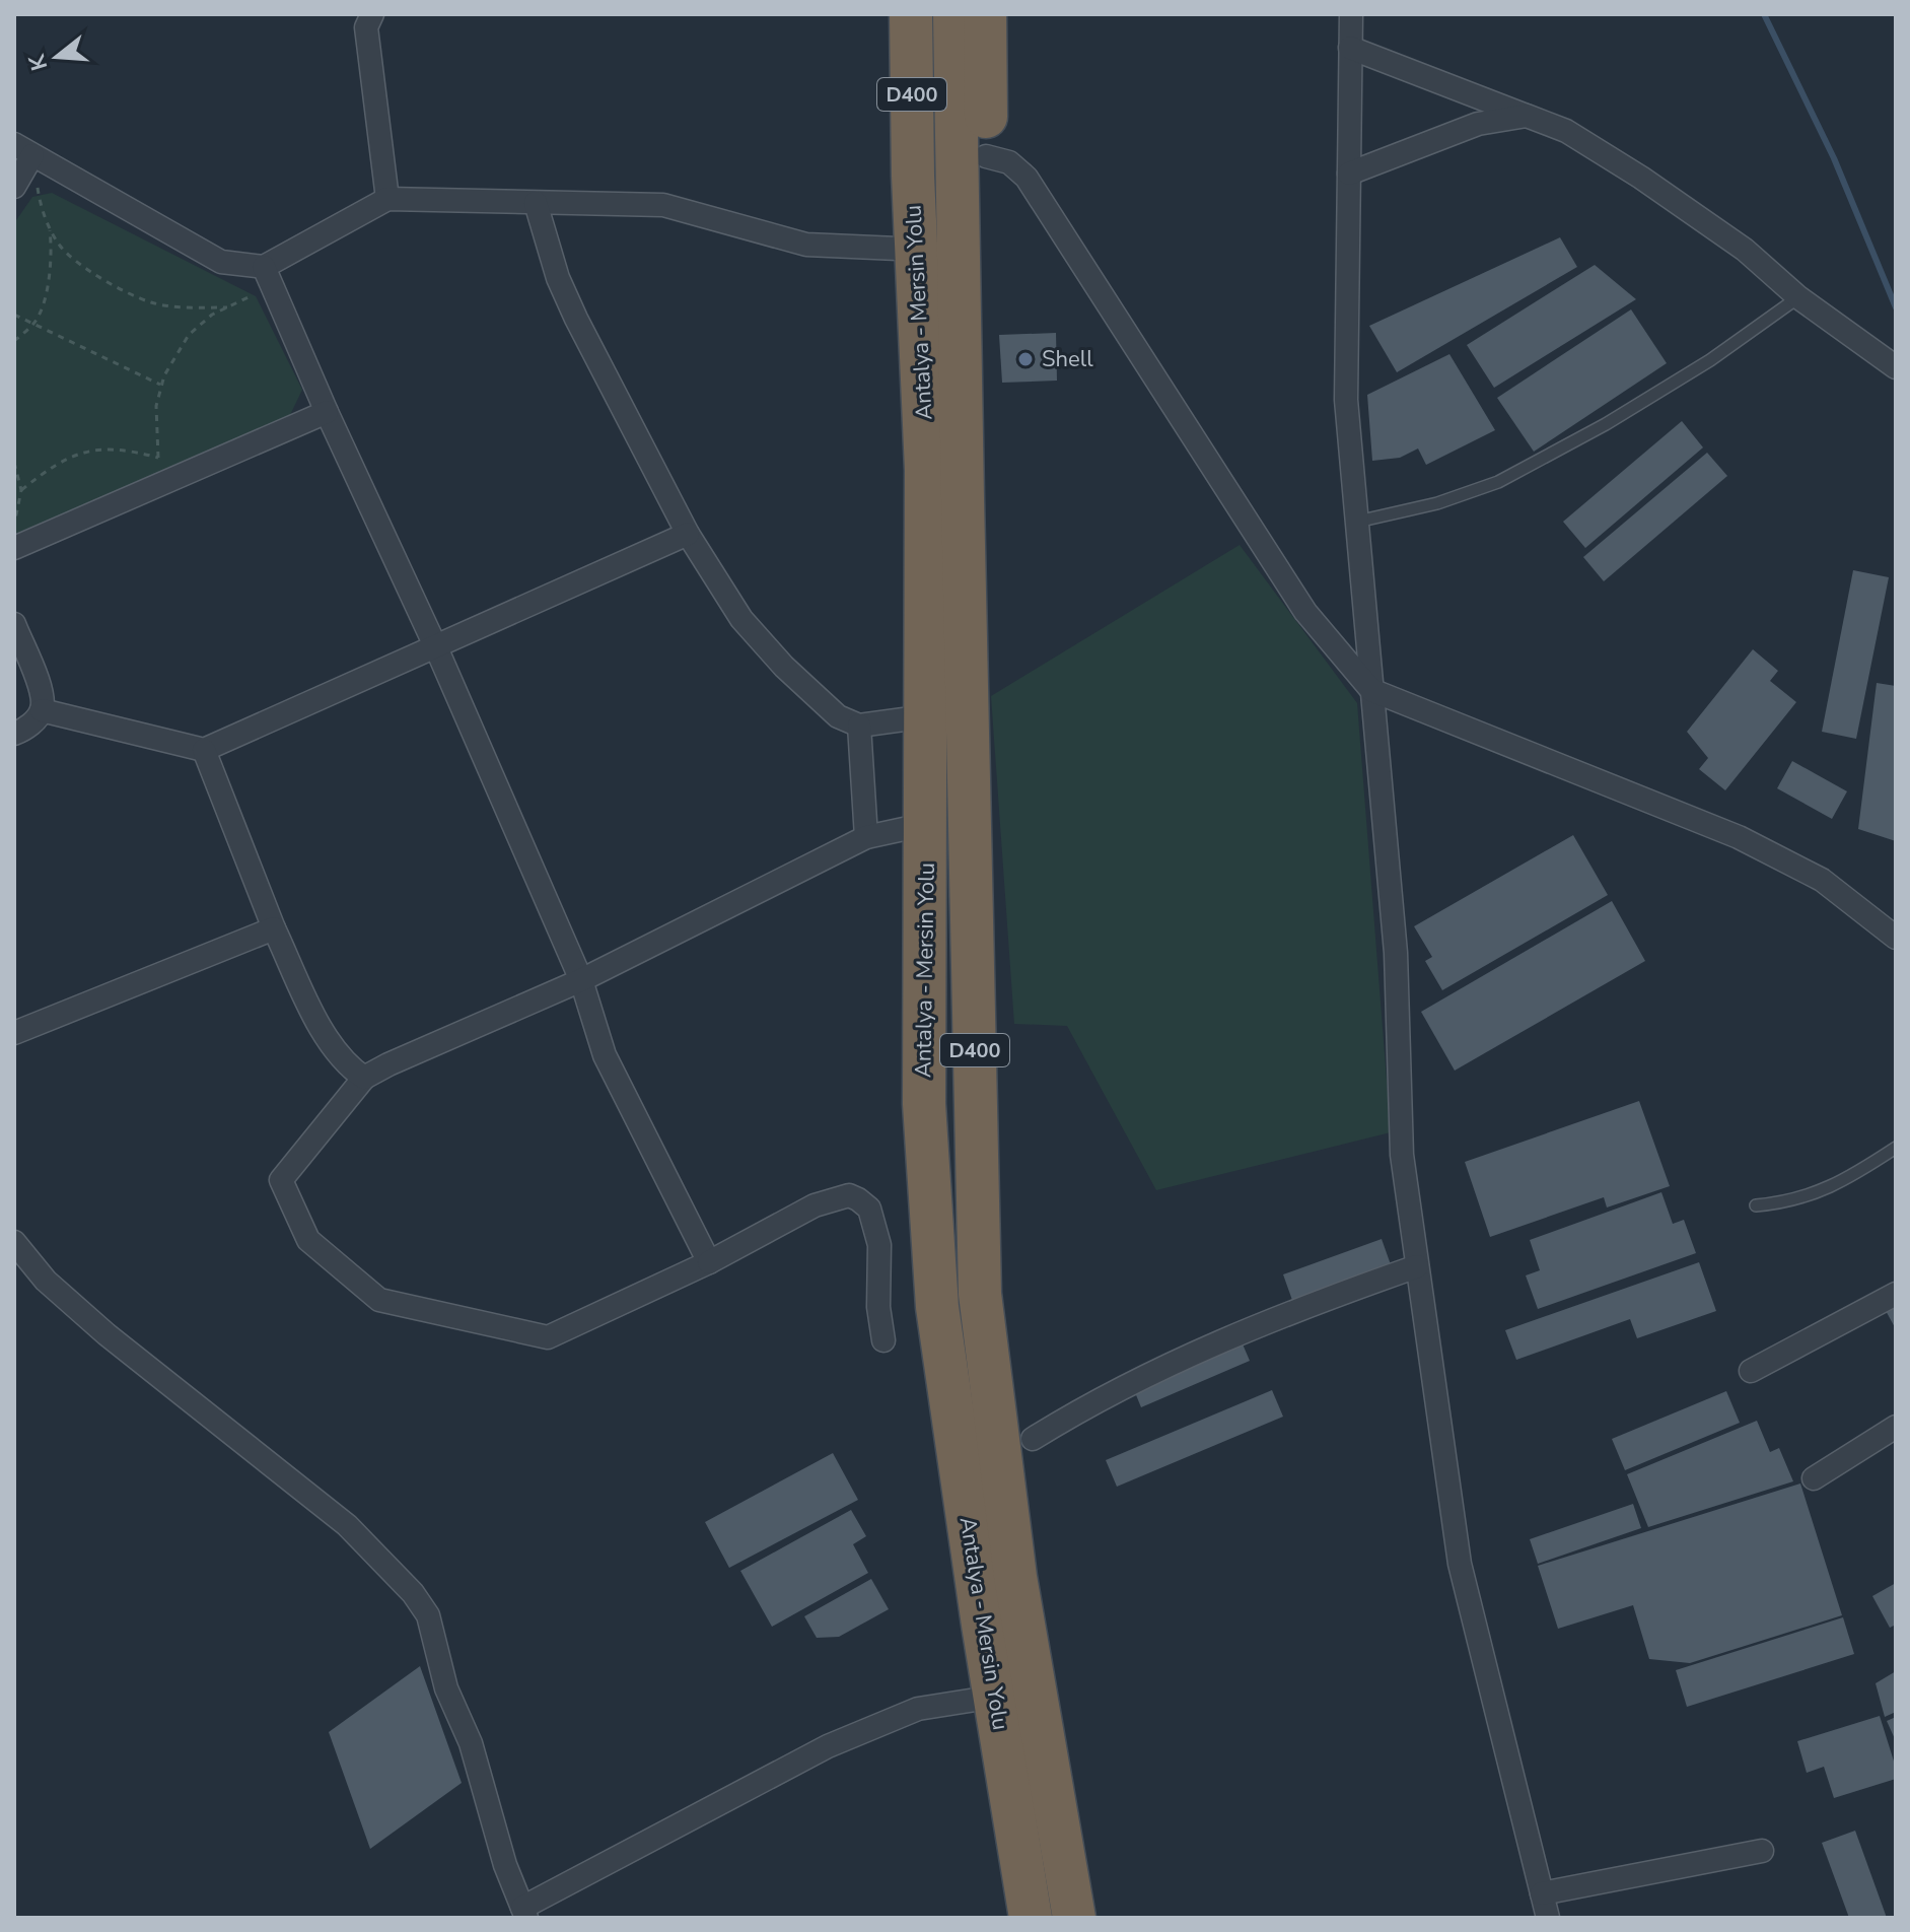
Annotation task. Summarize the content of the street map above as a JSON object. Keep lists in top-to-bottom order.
{
  "streets": {
    "highway": ["D400", "Antalya - Mersin Yolu"]
  },
  "places": ["Shell"],
  "north": "left"
}
